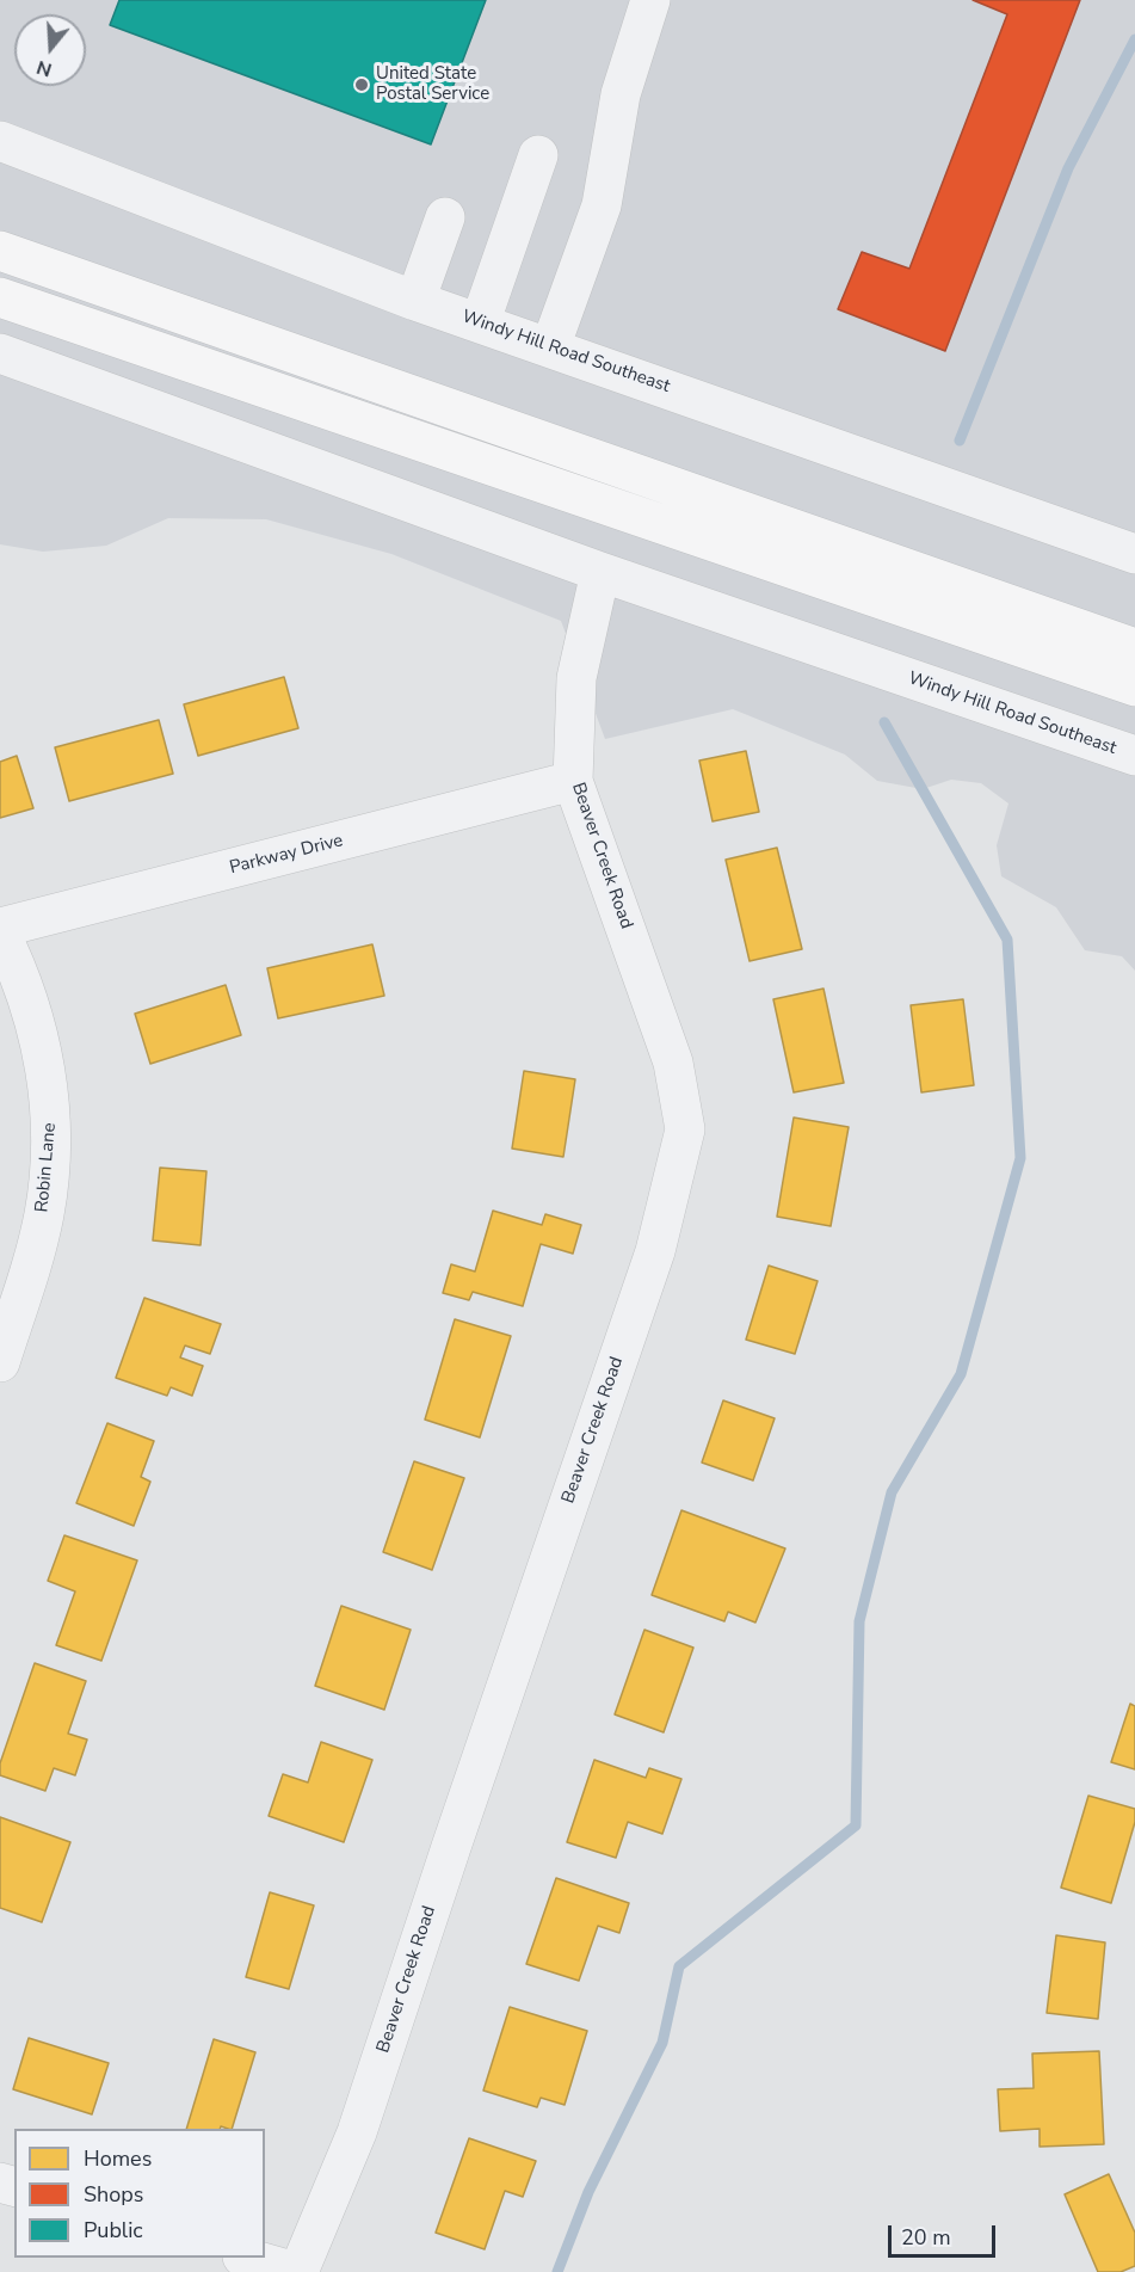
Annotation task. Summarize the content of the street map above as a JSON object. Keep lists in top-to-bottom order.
{
  "streets": {
    "street": [
      "Windy Hill Road Southeast",
      "Parkway Drive",
      "Beaver Creek Road",
      "Robin Lane"
    ]
  },
  "crossings": [
    ["Windy Hill Road Southeast", "Beaver Creek Road"],
    ["Parkway Drive", "Beaver Creek Road"],
    ["Parkway Drive", "Robin Lane"]
  ],
  "places": ["United State Postal Service"],
  "legend": ["Homes", "Shops", "Public"],
  "scale_bar": "20 m",
  "north": "bottom"
}
